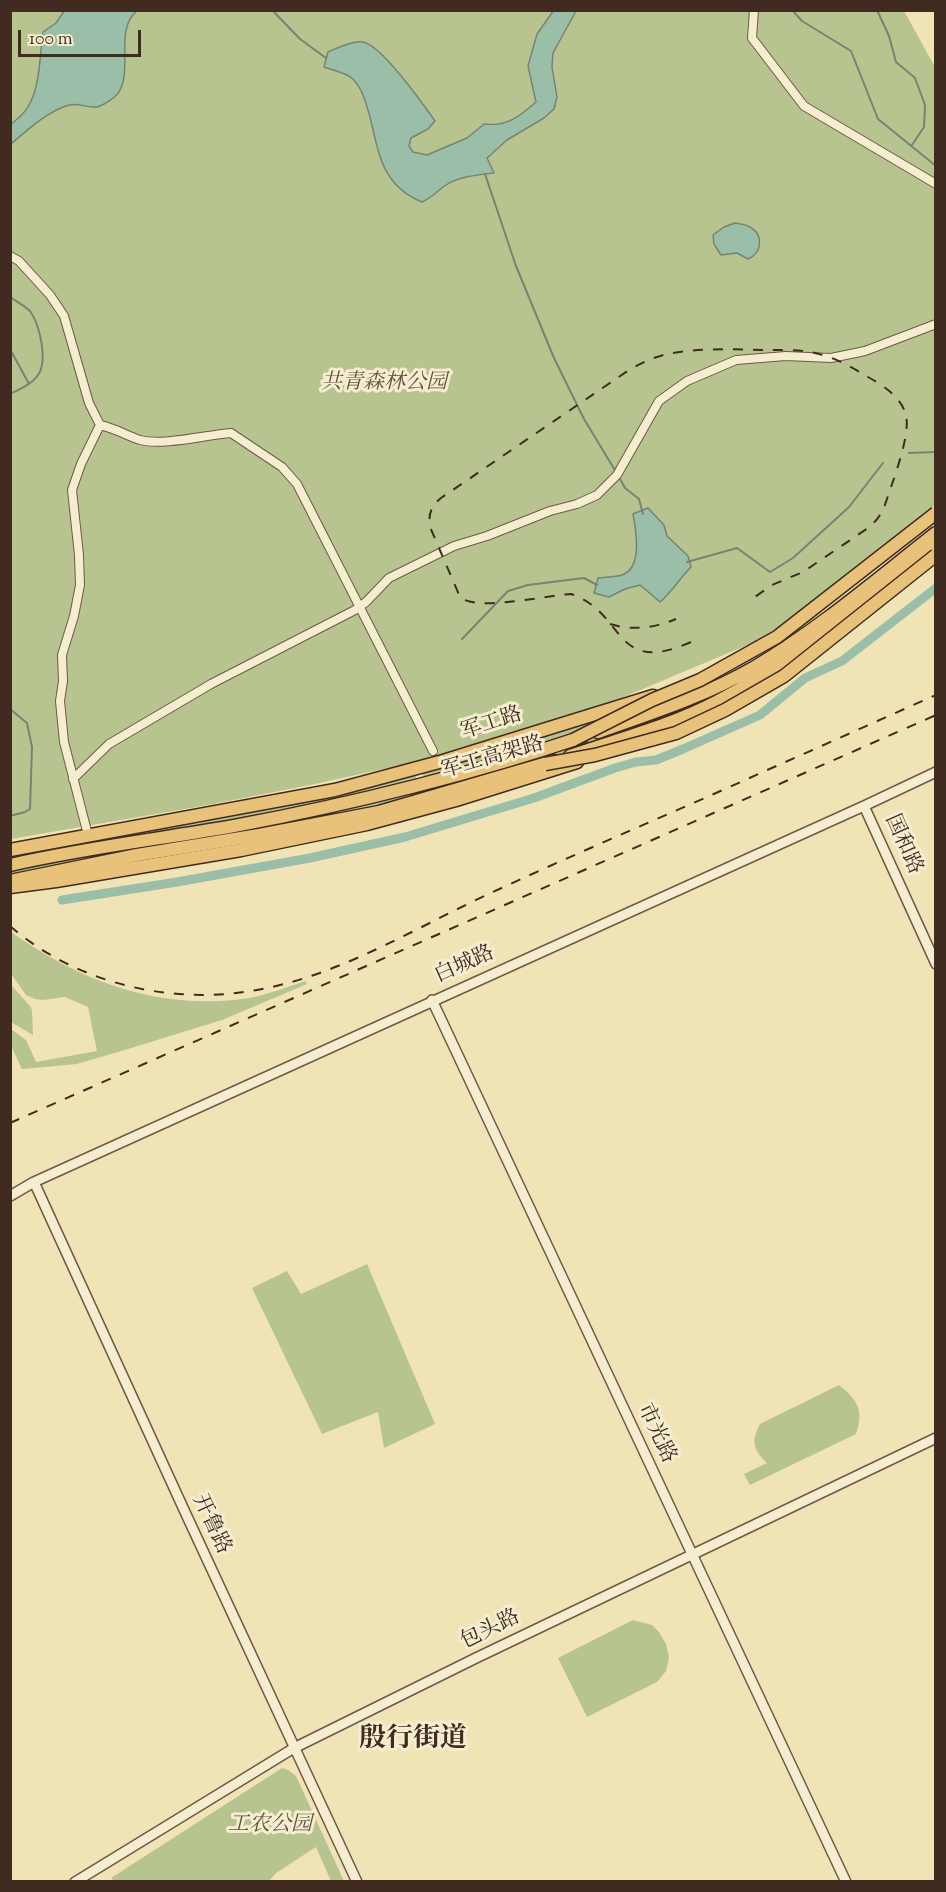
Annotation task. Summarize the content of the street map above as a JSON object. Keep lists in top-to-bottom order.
{
  "streets": {
    "main road": ["军工路", "军工高架路"],
    "street": [
      "国和路",
      "白城路",
      "市光路",
      "开鲁路",
      "包头路"
    ]
  },
  "crossings": [
    ["国和路", "白城路"],
    ["白城路", "市光路"],
    ["白城路", "开鲁路"],
    ["市光路", "包头路"],
    ["开鲁路", "包头路"]
  ],
  "districts": ["殷行街道"],
  "parks": ["共青森林公园", "工农公园"],
  "scale_bar": "100 m"
}
